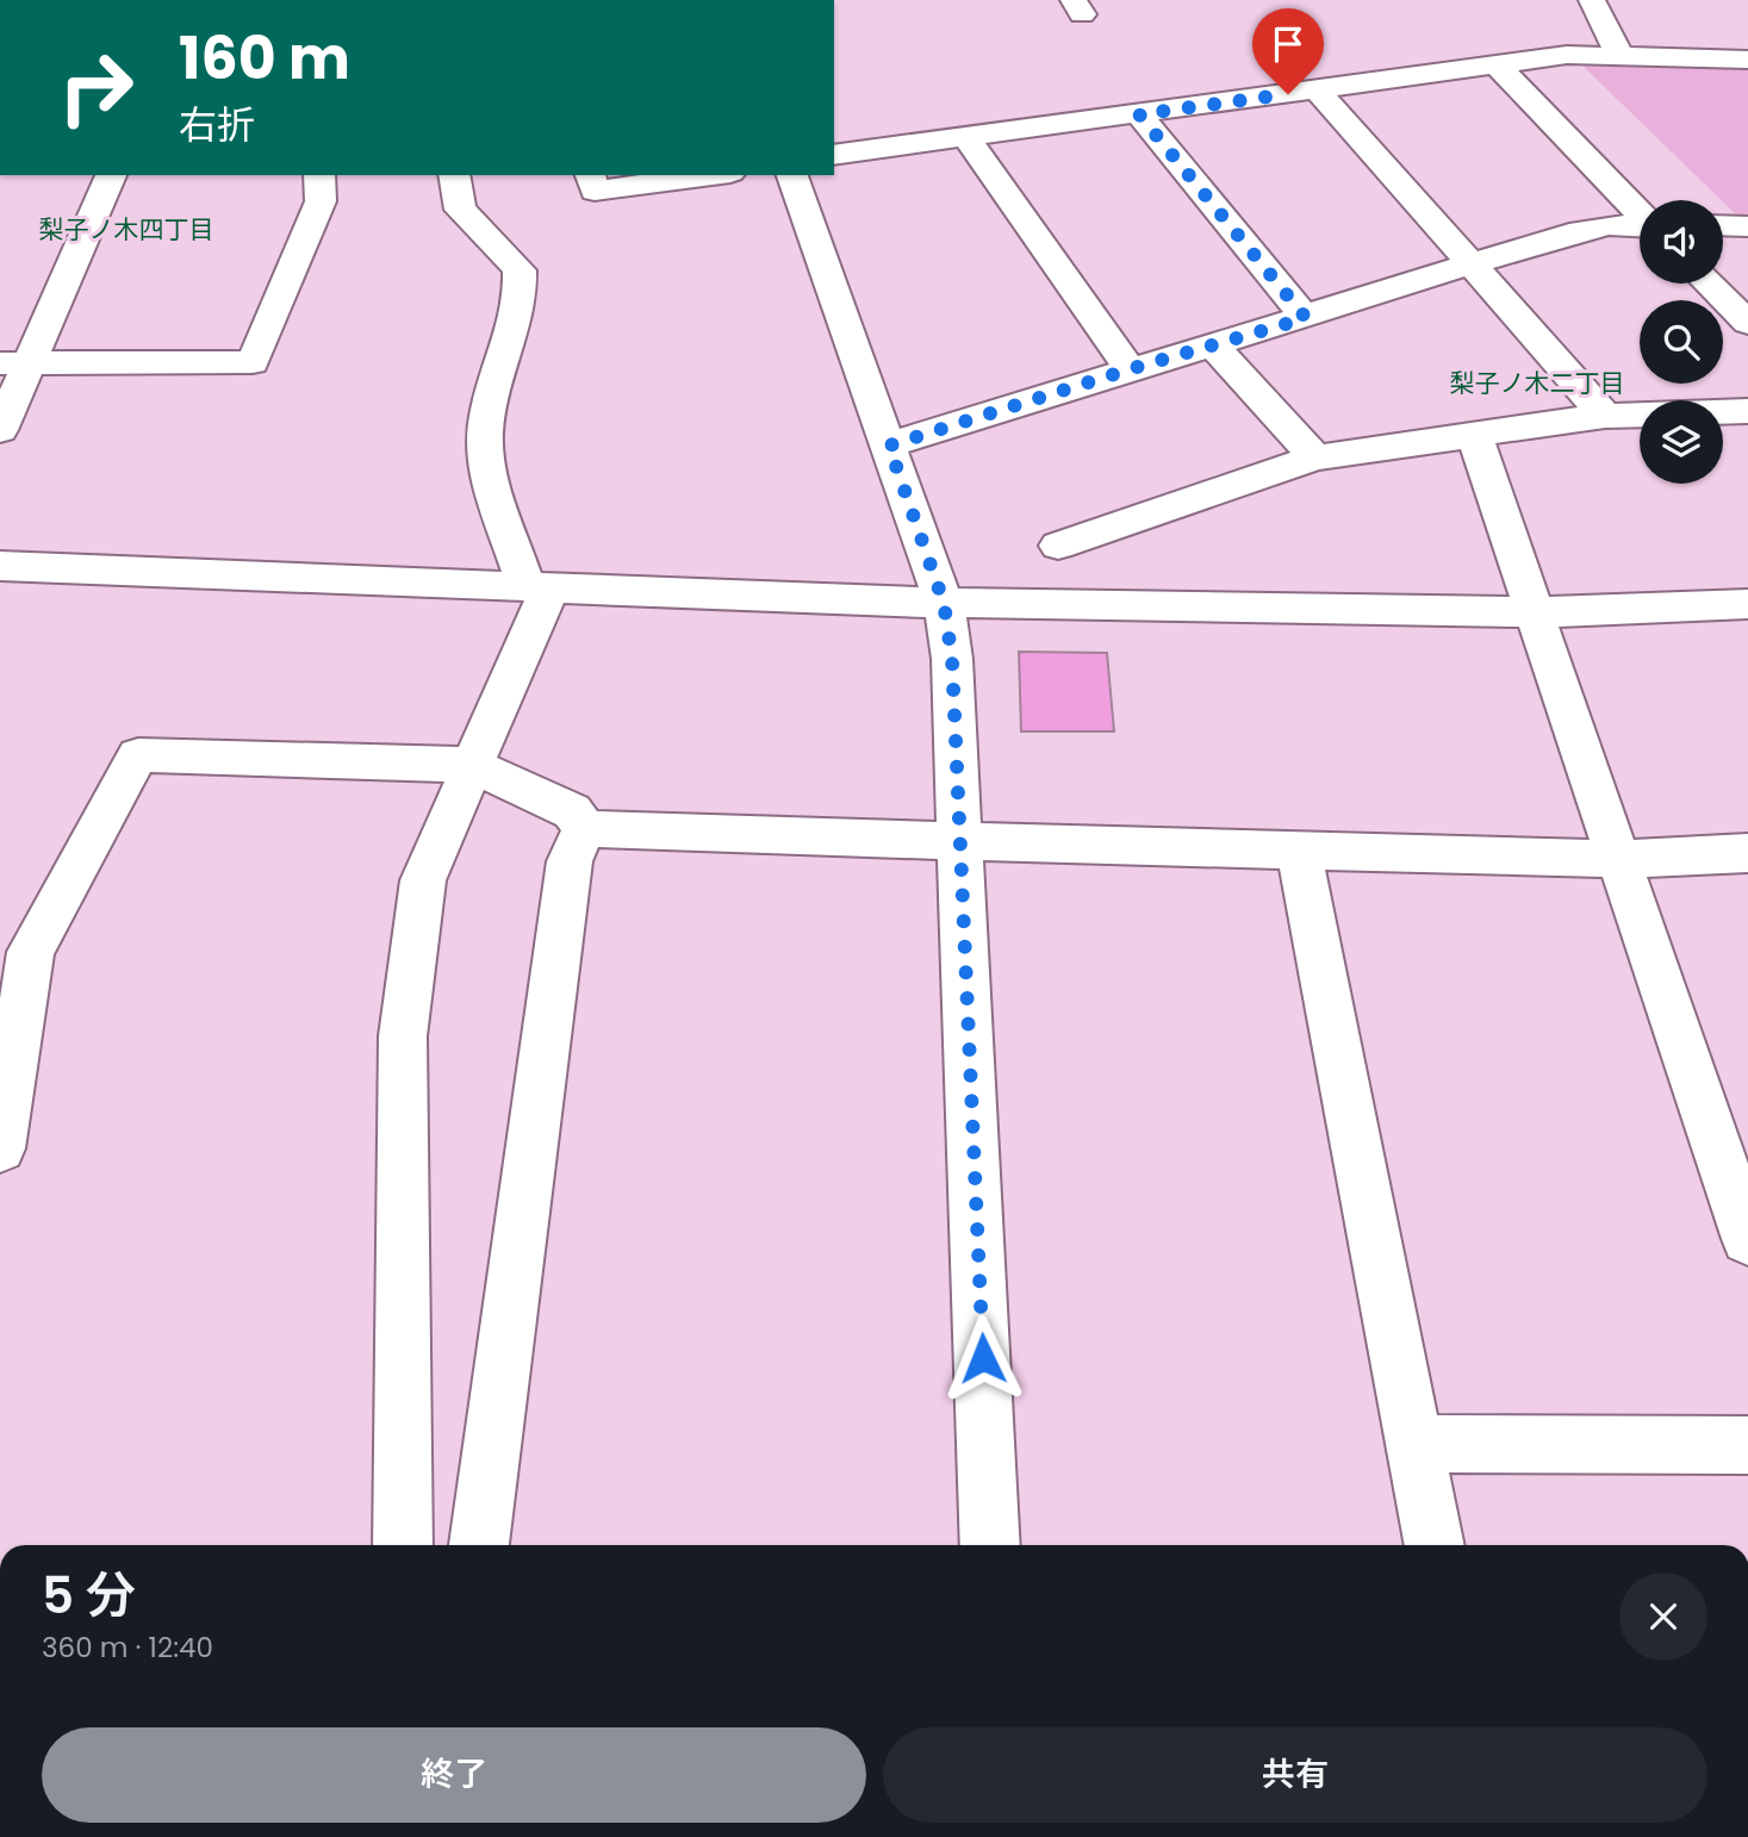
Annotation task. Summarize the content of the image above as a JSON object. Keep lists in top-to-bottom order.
{
  "districts": ["梨子ノ木四丁目", "梨子ノ木二丁目"],
  "page": {
    "turn": ["160 m", "右折"],
    "heading": ["5 分", "360 m · 12:40"],
    "buttons": ["終了", "共有"]
  }
}
